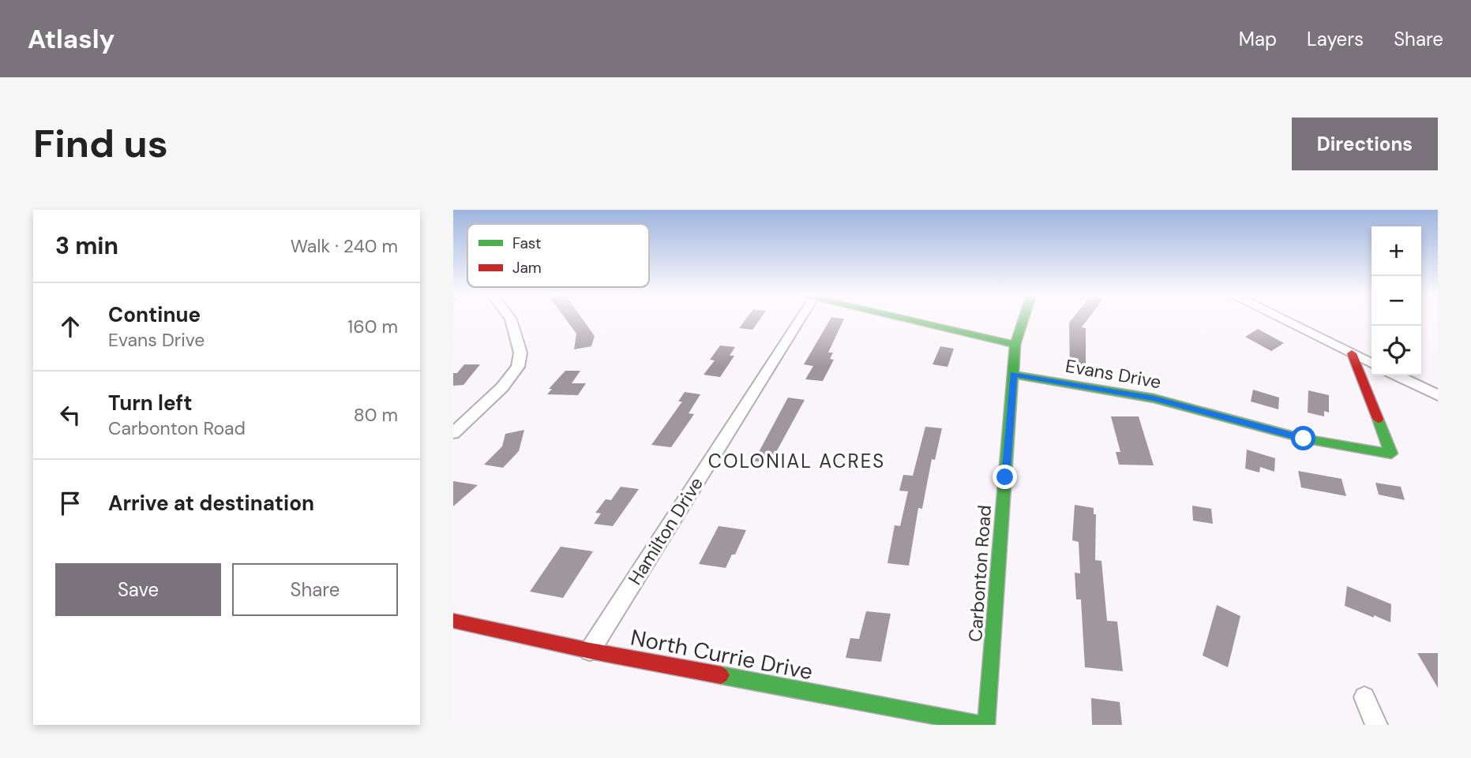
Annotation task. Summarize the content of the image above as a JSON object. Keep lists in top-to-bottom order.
{
  "streets": {
    "street": [
      "Evans Drive",
      "Hamilton Drive",
      "Carbonton Road",
      "North Currie Drive"
    ]
  },
  "crossings": [
    ["Evans Drive", "Carbonton Road"],
    ["Hamilton Drive", "North Currie Drive"],
    ["Carbonton Road", "North Currie Drive"]
  ],
  "districts": ["COLONIAL ACRES"],
  "legend": ["Fast", "Jam"],
  "page": {
    "header": "Atlasly",
    "nav": ["Map", "Layers", "Share"],
    "buttons": [
      "Directions",
      ["Save", "Share"]
    ],
    "title": "Find us",
    "heading": ["3 min", "Walk · 240 m"],
    "map_buttons": ["+", "−"],
    "list": [
      ["Continue", "Evans Drive", "160 m"],
      ["Turn left", "Carbonton Road", "80 m"],
      "Arrive at destination"
    ]
  }
}
